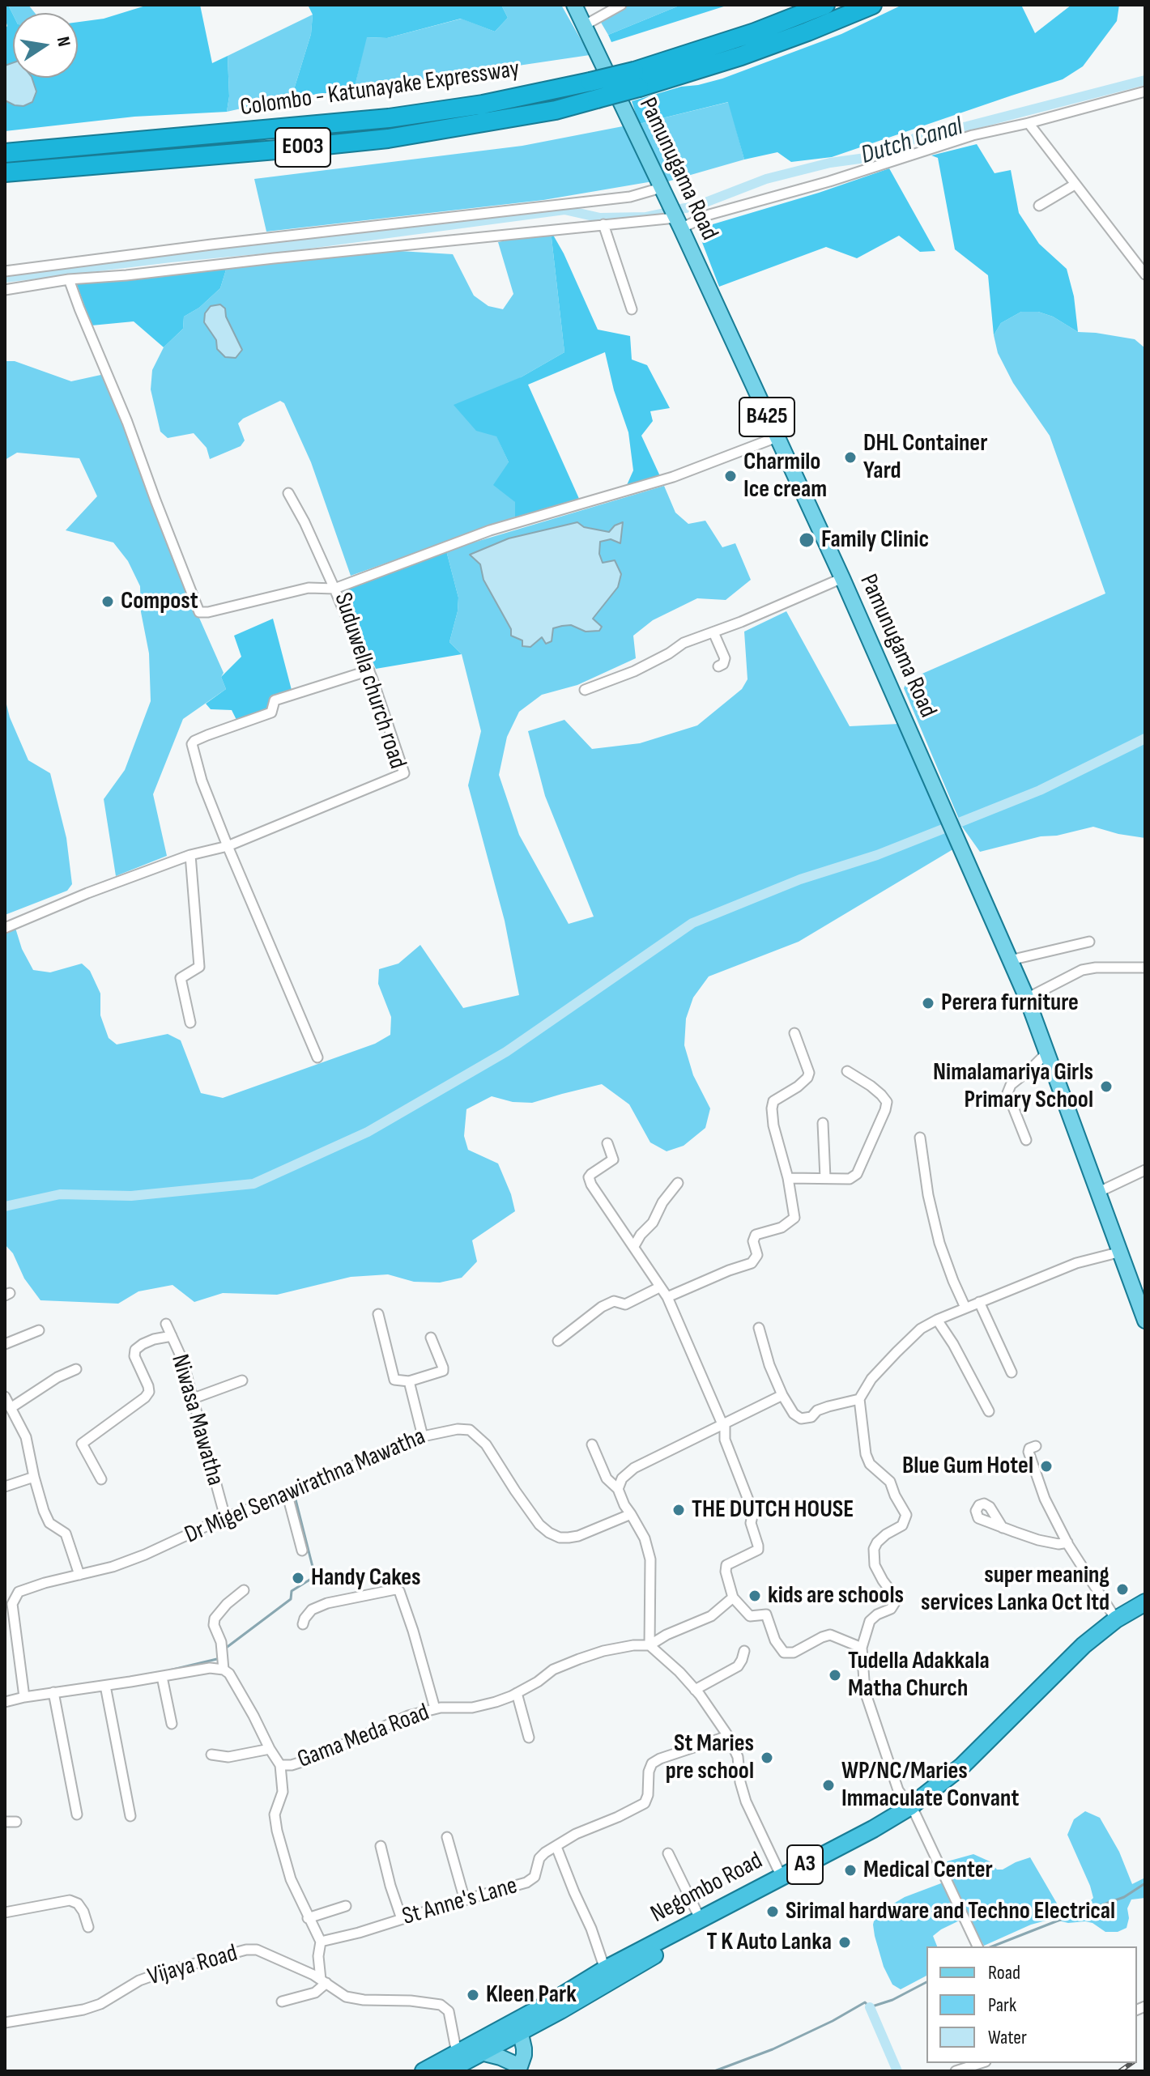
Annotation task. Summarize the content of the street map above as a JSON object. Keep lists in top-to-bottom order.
{
  "streets": {
    "highway": [
      "Colombo - Katunayake Expressway",
      "E003",
      "A3",
      "Negombo Road"
    ],
    "main road": ["Pamunugama Road", "B425"],
    "street": [
      "Suduwella church road",
      "Niwasa Mawatha",
      "Dr Migel Senawirathna Mawatha",
      "Gama Meda Road",
      "St Anne's Lane",
      "Vijaya Road"
    ]
  },
  "crossings": [
    ["Pamunugama Road", "Suduwella church road"],
    ["Niwasa Mawatha", "Dr Migel Senawirathna Mawatha"],
    ["Negombo Road", "Vijaya Road"]
  ],
  "water": ["Dutch Canal"],
  "places": [
    "DHL Container Yard",
    "Charmilo Ice cream",
    "Family Clinic",
    "Compost",
    "Perera furniture",
    "Nimalamariya Girls Primary School",
    "Blue Gum Hotel",
    "THE DUTCH HOUSE",
    "Handy Cakes",
    "super meaning services Lanka Oct ltd",
    "kids are schools",
    "Tudella Adakkala Matha Church",
    "St Maries pre school",
    "WP/NC/Maries Immaculate Convant",
    "Medical Center",
    "Sirimal hardware and Techno Electrical",
    "T K Auto Lanka",
    "Kleen Park"
  ],
  "legend": ["Road", "Park", "Water"],
  "north": "right"
}
